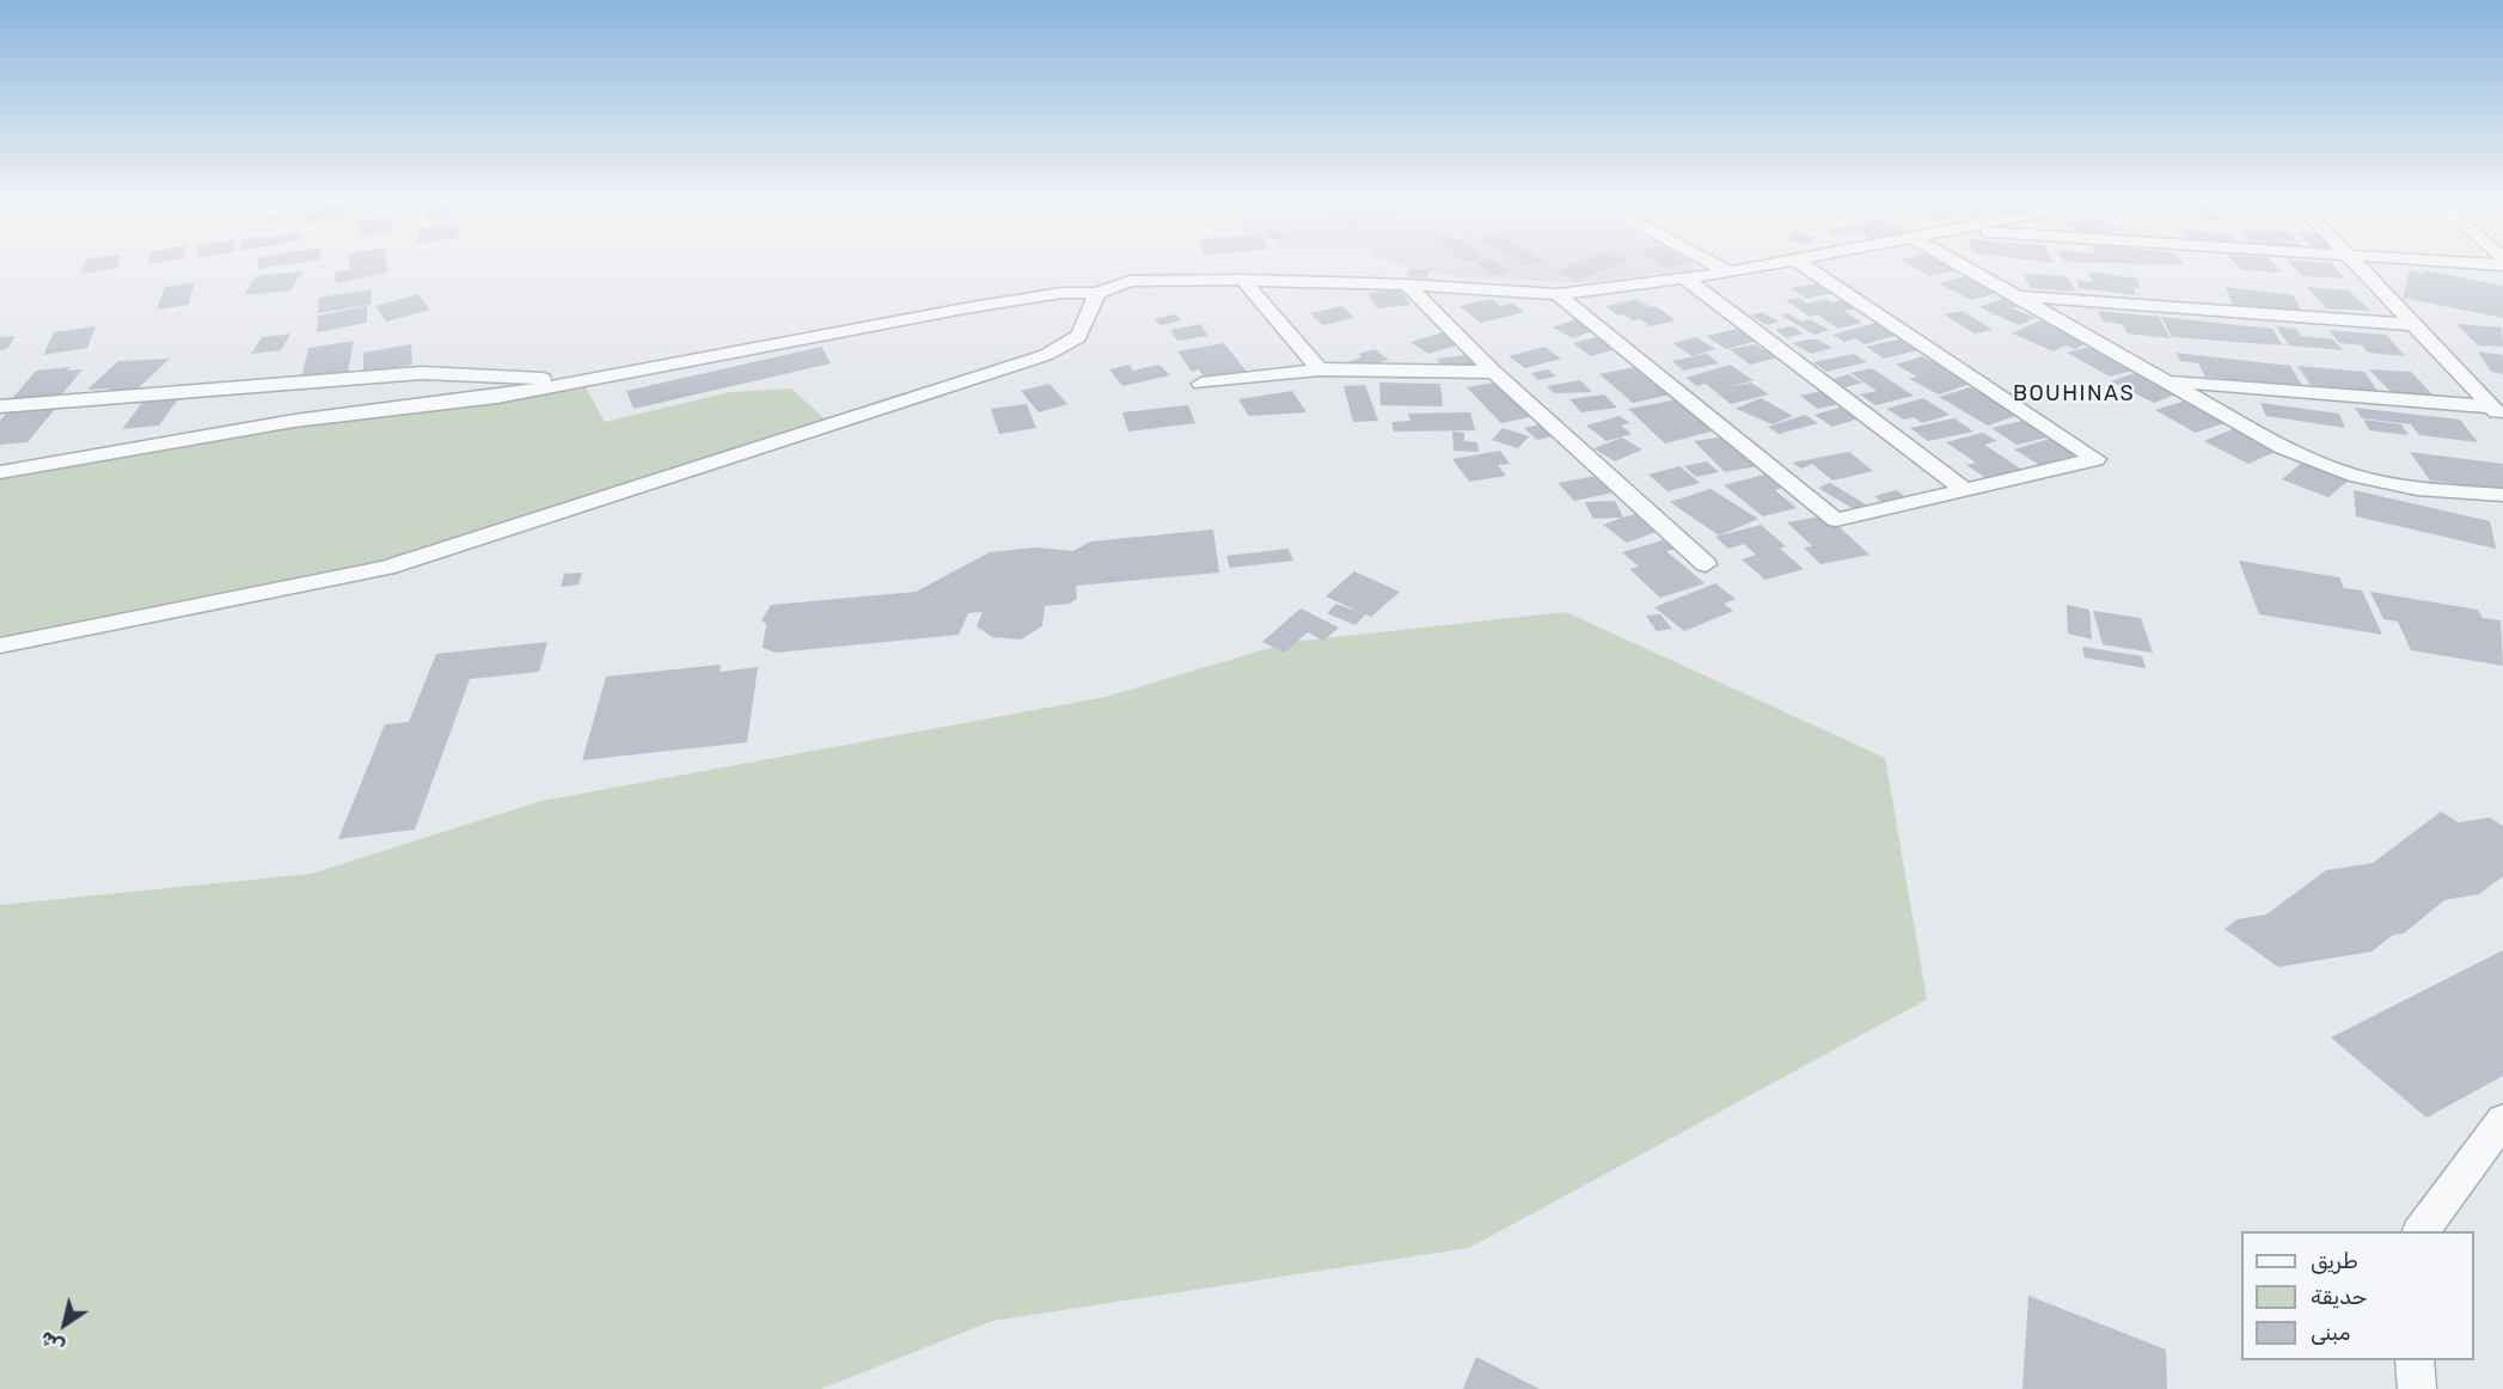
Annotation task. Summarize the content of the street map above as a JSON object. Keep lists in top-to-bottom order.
{
  "districts": ["BOUHINAS"],
  "legend": ["طريق", "حديقة", "مبنى"],
  "north": "bottom left"
}
